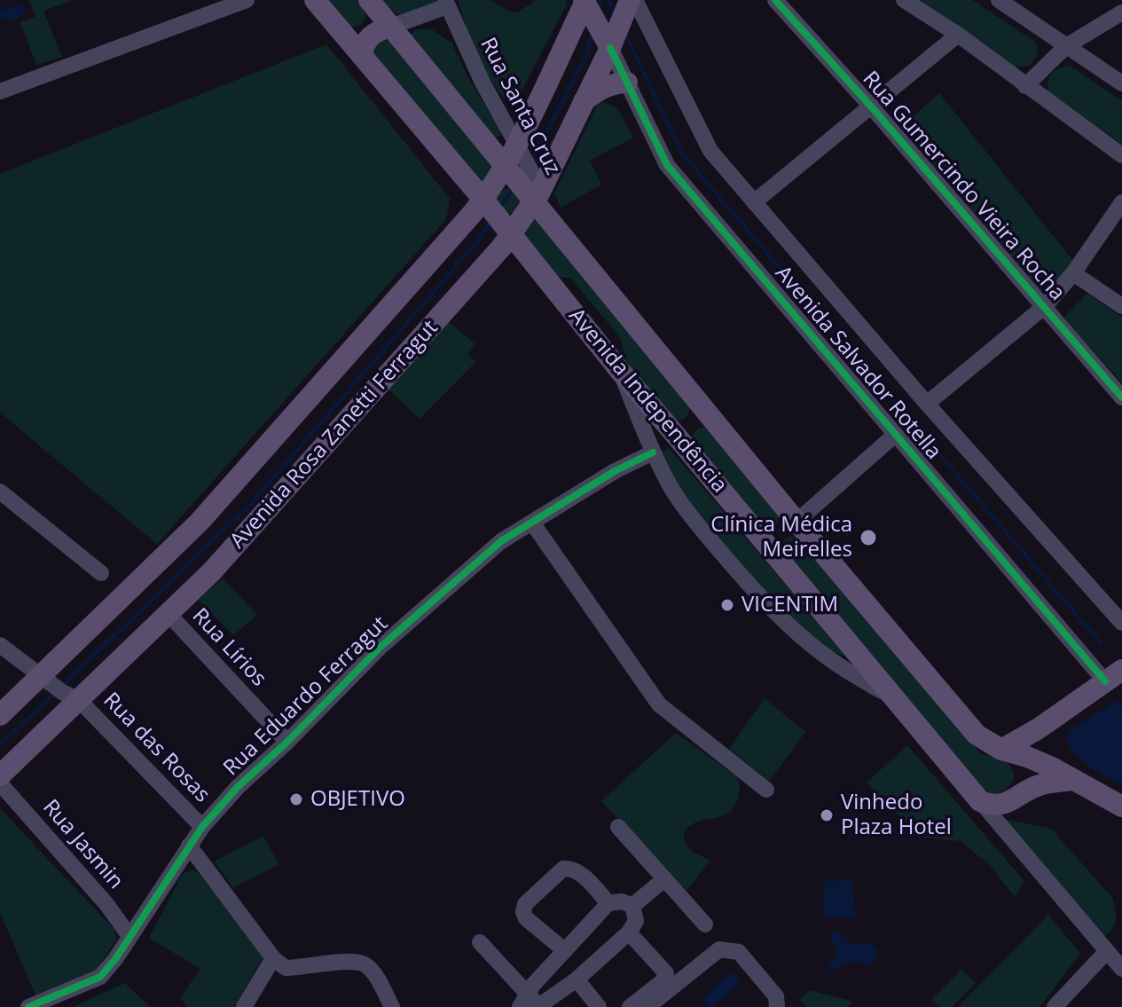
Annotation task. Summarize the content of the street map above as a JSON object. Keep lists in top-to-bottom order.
{
  "streets": {
    "main road": ["Avenida Salvador Rotella", "Avenida Independência", "Avenida Rosa Zanetti Ferragut"],
    "street": [
      "Rua Santa Cruz",
      "Rua Gumercindo Vieira Rocha",
      "Rua Lírios",
      "Rua Eduardo Ferragut",
      "Rua das Rosas",
      "Rua Jasmin"
    ]
  },
  "crossings": [
    ["Rua Santa Cruz", "Avenida Independência"],
    ["Rua Santa Cruz", "Avenida Rosa Zanetti Ferragut"],
    ["Avenida Salvador Rotella", "Avenida Rosa Zanetti Ferragut"],
    ["Avenida Independência", "Avenida Rosa Zanetti Ferragut"],
    ["Avenida Rosa Zanetti Ferragut", "Rua Lírios"],
    ["Avenida Rosa Zanetti Ferragut", "Rua das Rosas"],
    ["Rua Lírios", "Rua Eduardo Ferragut"],
    ["Rua Eduardo Ferragut", "Rua das Rosas"],
    ["Rua Eduardo Ferragut", "Rua Jasmin"]
  ],
  "places": [
    "Clínica Médica Meirelles",
    "VICENTIM",
    "OBJETIVO",
    "Vinhedo Plaza Hotel"
  ]
}
